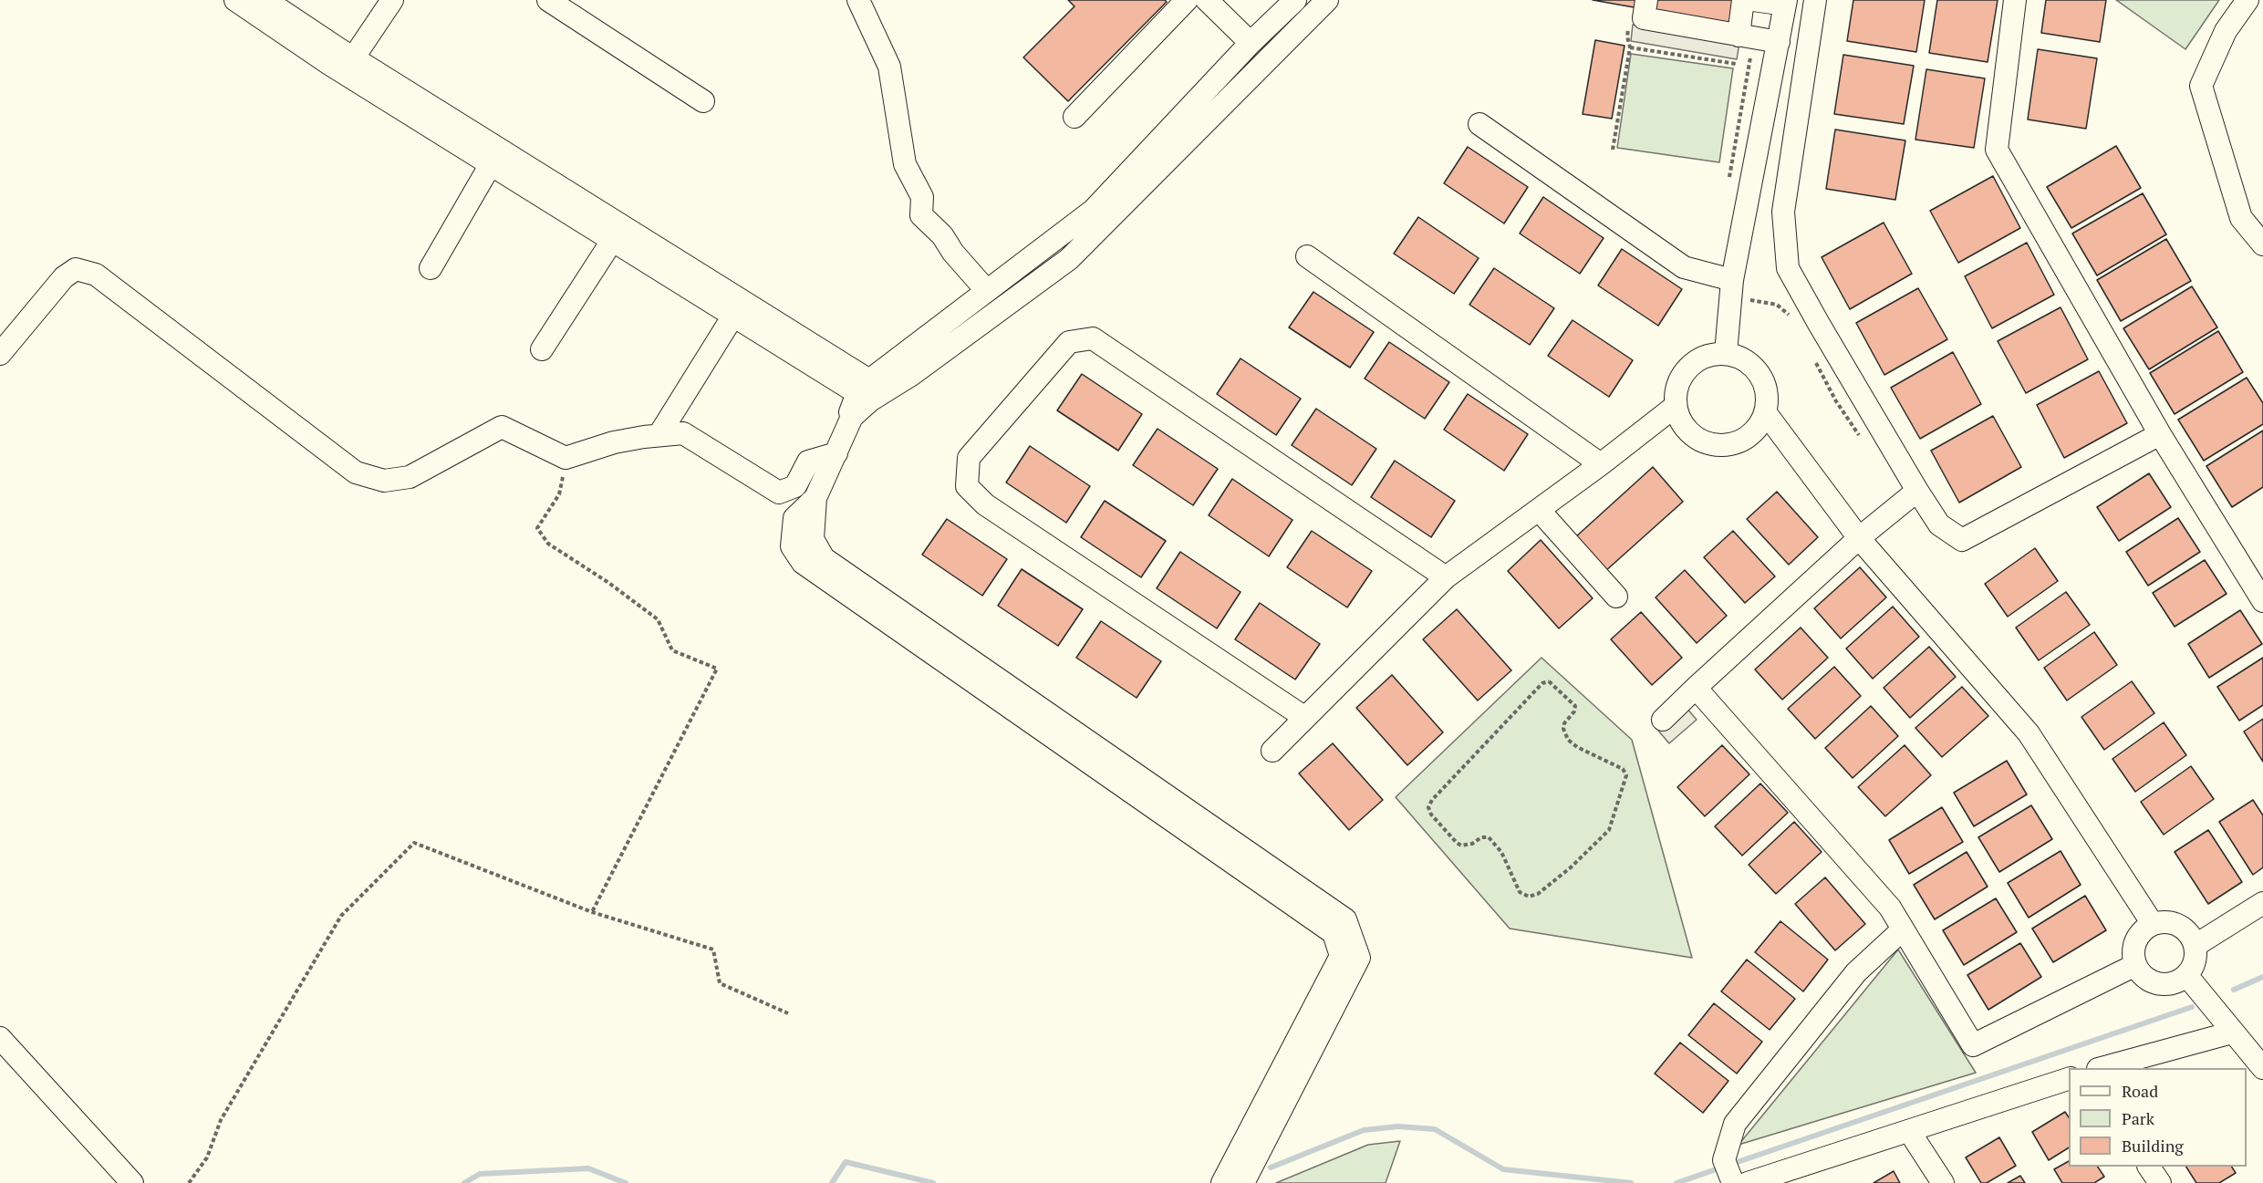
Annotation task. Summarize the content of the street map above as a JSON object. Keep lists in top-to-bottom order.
{
  "legend": ["Road", "Park", "Building"]
}
